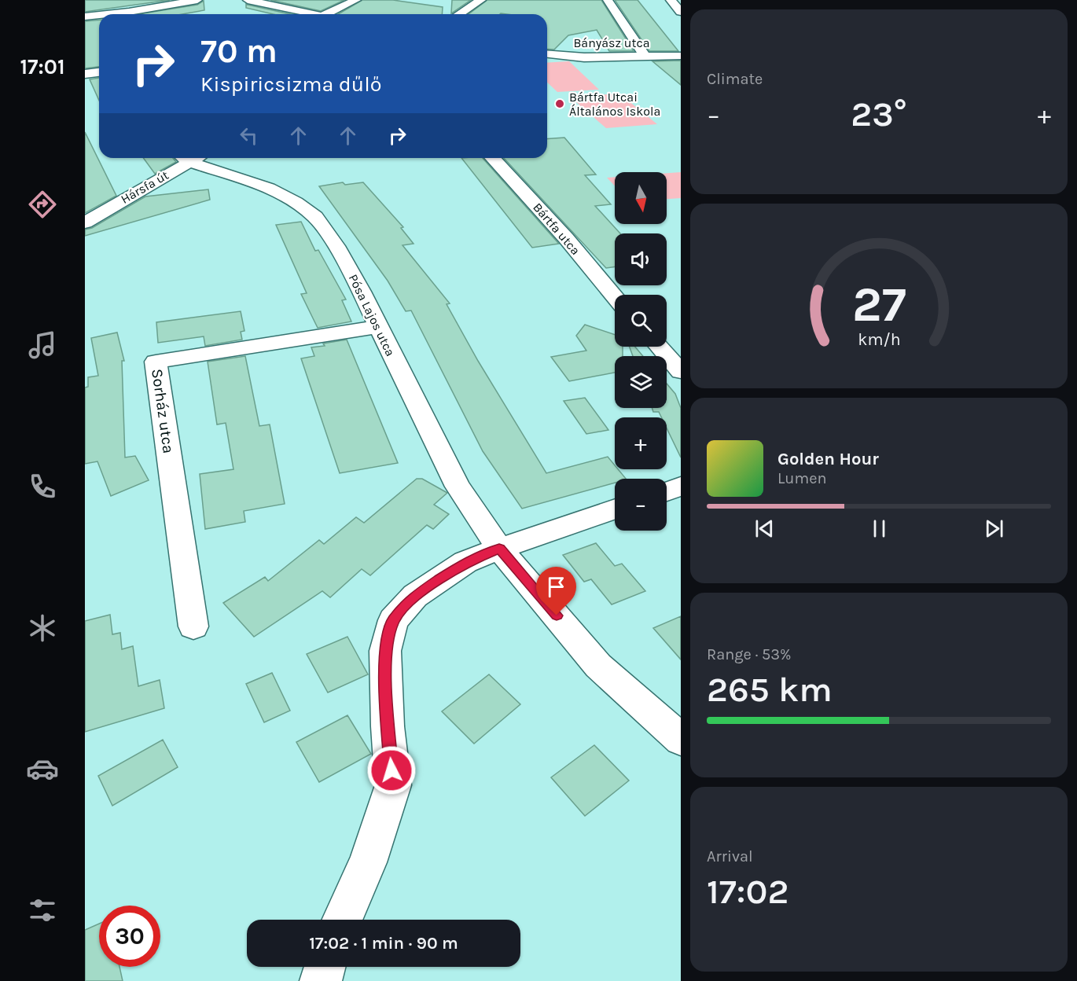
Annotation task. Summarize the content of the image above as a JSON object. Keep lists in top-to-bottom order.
{
  "streets": {
    "street": [
      "Bányász utca",
      "Hársfa út",
      "Bártfa utca",
      "Pósa Lajos utca",
      "Sorház utca"
    ]
  },
  "crossings": [
    ["Pósa Lajos utca", "Sorház utca"]
  ],
  "places": ["Bártfa Utcai Általános Iskola"],
  "north": "bottom",
  "page": {
    "tabs": "17:01",
    "tile": [
      "Climate",
      ["Range · 53%", "265 km"],
      ["Arrival", "17:02"]
    ],
    "turn": ["70 m", "Kispiricsizma dűlő"],
    "heat": ["−", "23°", "+"],
    "map_buttons": ["+", "−"],
    "song": ["Golden Hour", "Lumen"],
    "limit": "30",
    "trip": "17:02 · 1 min · 90 m",
    "gauge": ["27", "km/h"]
  }
}
